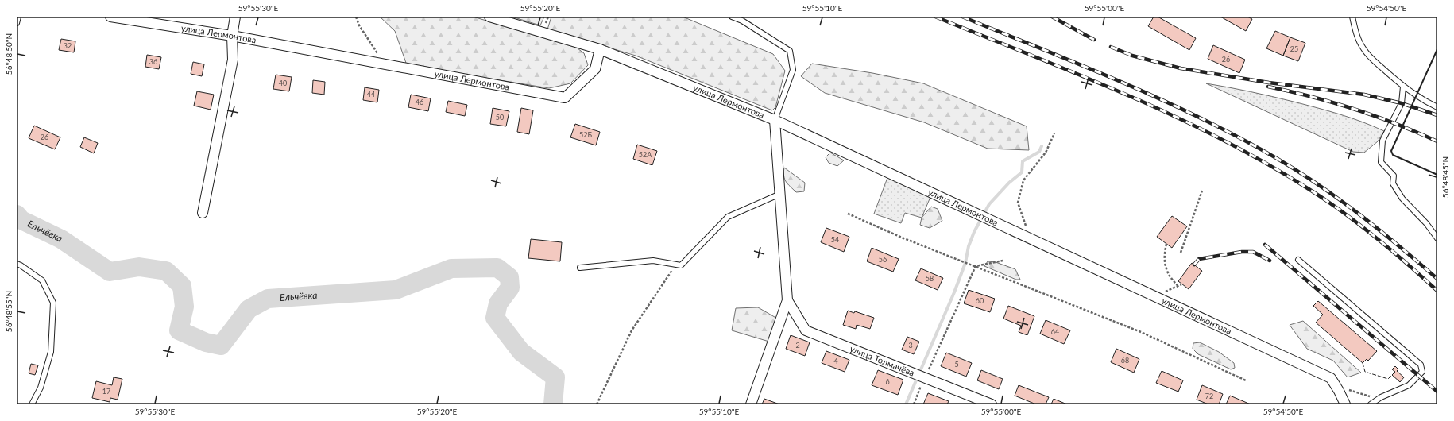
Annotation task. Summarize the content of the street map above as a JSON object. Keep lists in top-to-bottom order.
{
  "streets": {
    "street": ["улица Лермонтова", "улица Толмачёва"]
  },
  "water": ["Ельчёвка"],
  "house_numbers": [
    "32",
    "25",
    "26",
    "36",
    "40",
    "44",
    "46",
    "50",
    "52Б",
    "26",
    "52А",
    "54",
    "56",
    "58",
    "60",
    "64",
    "2",
    "3",
    "68",
    "4",
    "5",
    "6",
    "17",
    "72"
  ],
  "coordinates": [
    "59°55'30\"E",
    "59°55'20\"E",
    "59°55'10\"E",
    "59°55'00\"E",
    "59°54'50\"E",
    "56°48'50\"N",
    "56°48'45\"N",
    "56°48'55\"N"
  ]
}
